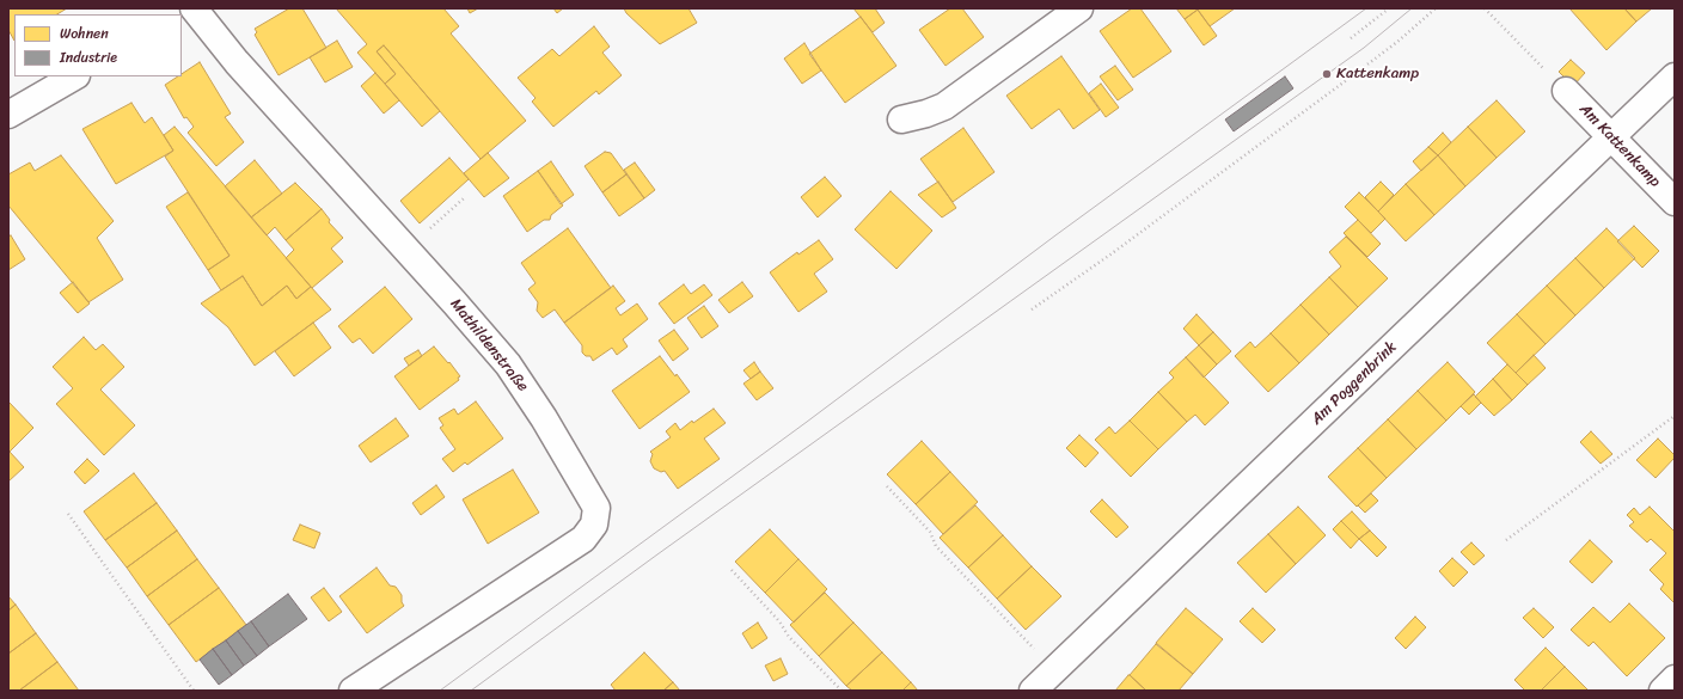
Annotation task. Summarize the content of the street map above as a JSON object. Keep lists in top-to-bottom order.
{
  "streets": {
    "street": ["Am Kattenkamp", "Mathildenstraße", "Am Poggenbrink"]
  },
  "crossings": [
    ["Am Kattenkamp", "Am Poggenbrink"]
  ],
  "places": ["Kattenkamp"],
  "legend": ["Wohnen", "Industrie"]
}
